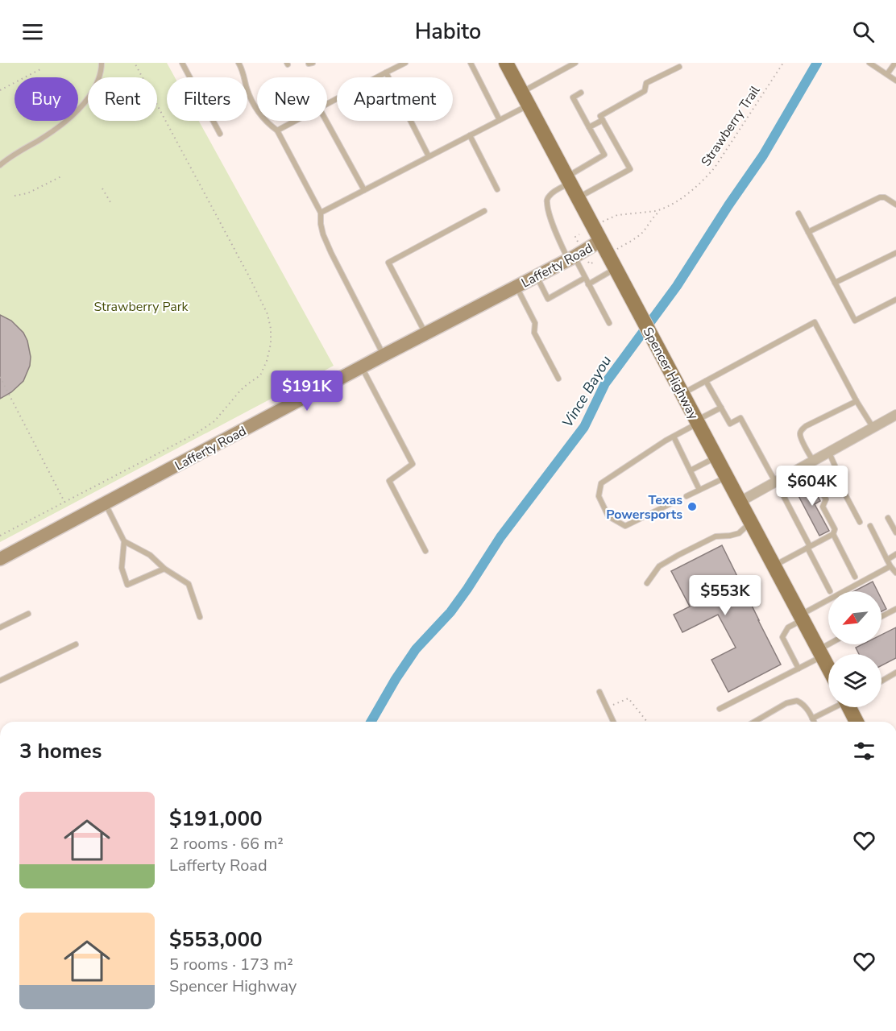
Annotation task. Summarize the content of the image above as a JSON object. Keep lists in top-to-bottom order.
{
  "streets": {
    "main road": ["Spencer Highway"],
    "street": ["Lafferty Road"],
    "path": ["Strawberry Trail"]
  },
  "crossings": [
    ["Lafferty Road", "Spencer Highway"]
  ],
  "water": ["Vince Bayou"],
  "parks": ["Strawberry Park"],
  "places": ["Texas Powersports"],
  "north": "bottom left",
  "page": {
    "header": "Habito",
    "chip": [
      "Buy",
      "Rent",
      "Filters",
      "New",
      "Apartment"
    ],
    "price": ["$191K", "$604K", "$553K"],
    "heading": "3 homes",
    "list": [
      {
        "name": "$191,000",
        "note": "2 rooms · 66 m² · Lafferty Road"
      },
      {
        "name": "$553,000",
        "note": "5 rooms · 173 m² · Spencer Highway"
      }
    ]
  }
}
